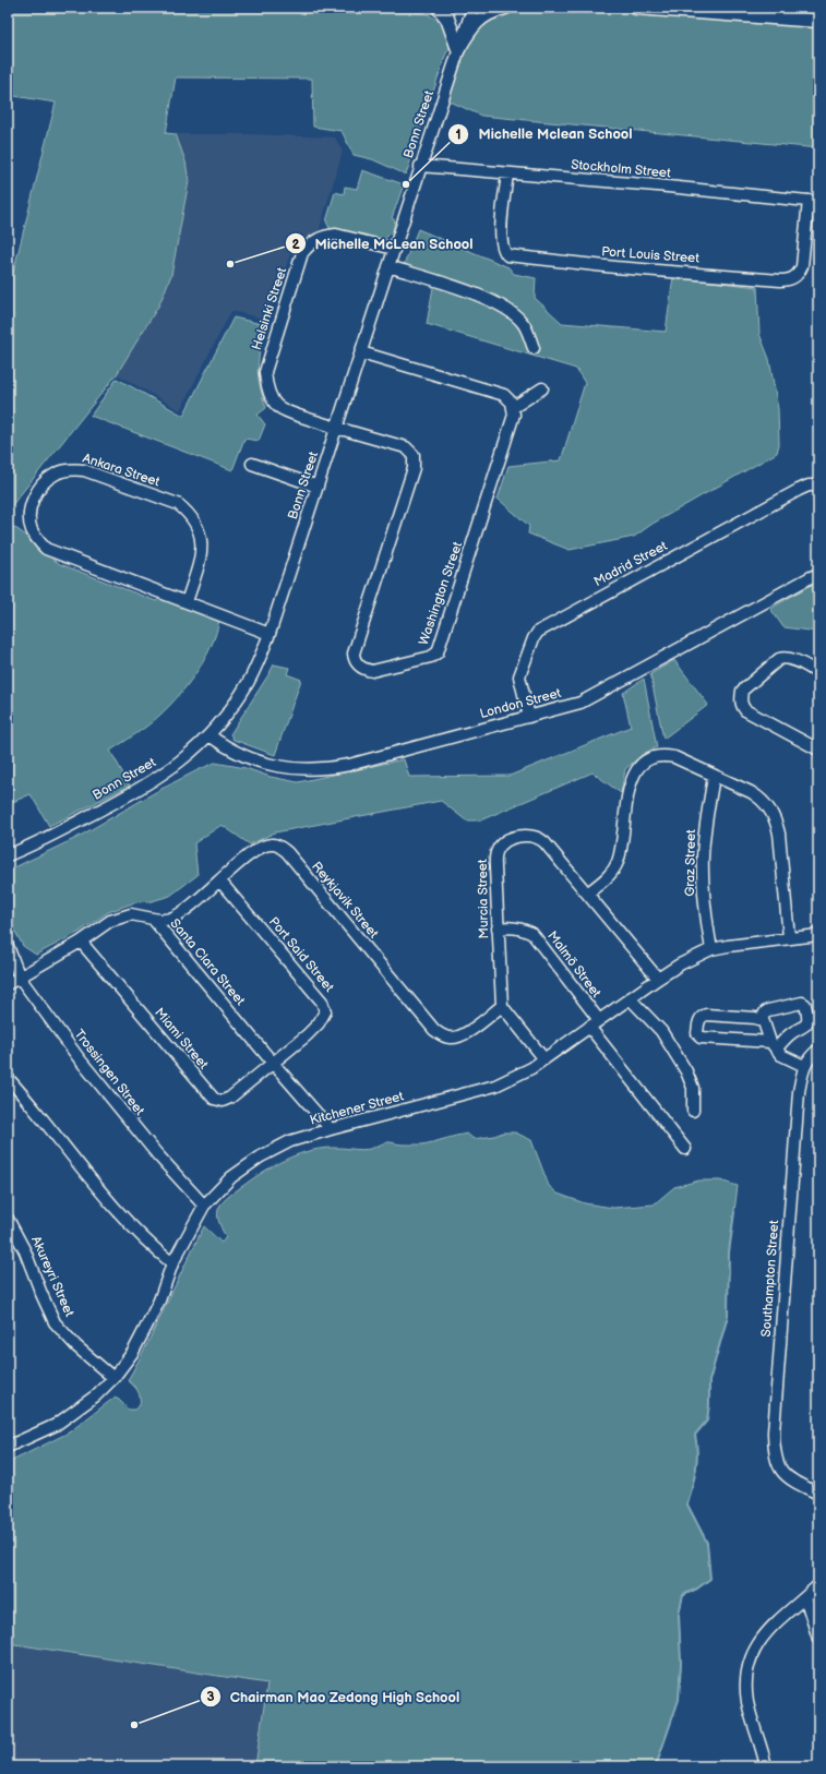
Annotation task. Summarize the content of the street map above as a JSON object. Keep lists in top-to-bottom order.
{
  "streets": {
    "street": [
      "Bonn Street",
      "Stockholm Street",
      "Port Louis Street",
      "Helsinki Street",
      "Ankara Street",
      "Madrid Street",
      "Washington Street",
      "London Street",
      "Graz Street",
      "Murcia Street",
      "Reykjavik Street",
      "Port Said Street",
      "Santa Clara Street",
      "Malmö Street",
      "Miami Street",
      "Trossingen Street",
      "Kitchener Street",
      "Akureyri Street",
      "Southampton Street"
    ]
  },
  "crossings": [
    ["Bonn Street", "Stockholm Street"],
    ["Bonn Street", "Helsinki Street"],
    ["Bonn Street", "Ankara Street"],
    ["Bonn Street", "Washington Street"],
    ["Bonn Street", "London Street"],
    ["Stockholm Street", "Port Louis Street"],
    ["Helsinki Street", "Washington Street"],
    ["Madrid Street", "London Street"],
    ["Graz Street", "Kitchener Street"],
    ["Murcia Street", "Reykjavik Street"],
    ["Murcia Street", "Malmö Street"],
    ["Murcia Street", "Kitchener Street"],
    ["Reykjavik Street", "Port Said Street"],
    ["Reykjavik Street", "Santa Clara Street"],
    ["Port Said Street", "Santa Clara Street"],
    ["Port Said Street", "Miami Street"],
    ["Santa Clara Street", "Miami Street"],
    ["Santa Clara Street", "Trossingen Street"],
    ["Santa Clara Street", "Kitchener Street"],
    ["Malmö Street", "Kitchener Street"],
    ["Trossingen Street", "Kitchener Street"],
    ["Kitchener Street", "Akureyri Street"]
  ],
  "places": ["Michelle Mclean School", "Michelle McLean School", "Chairman Mao Zedong High School"]
}
